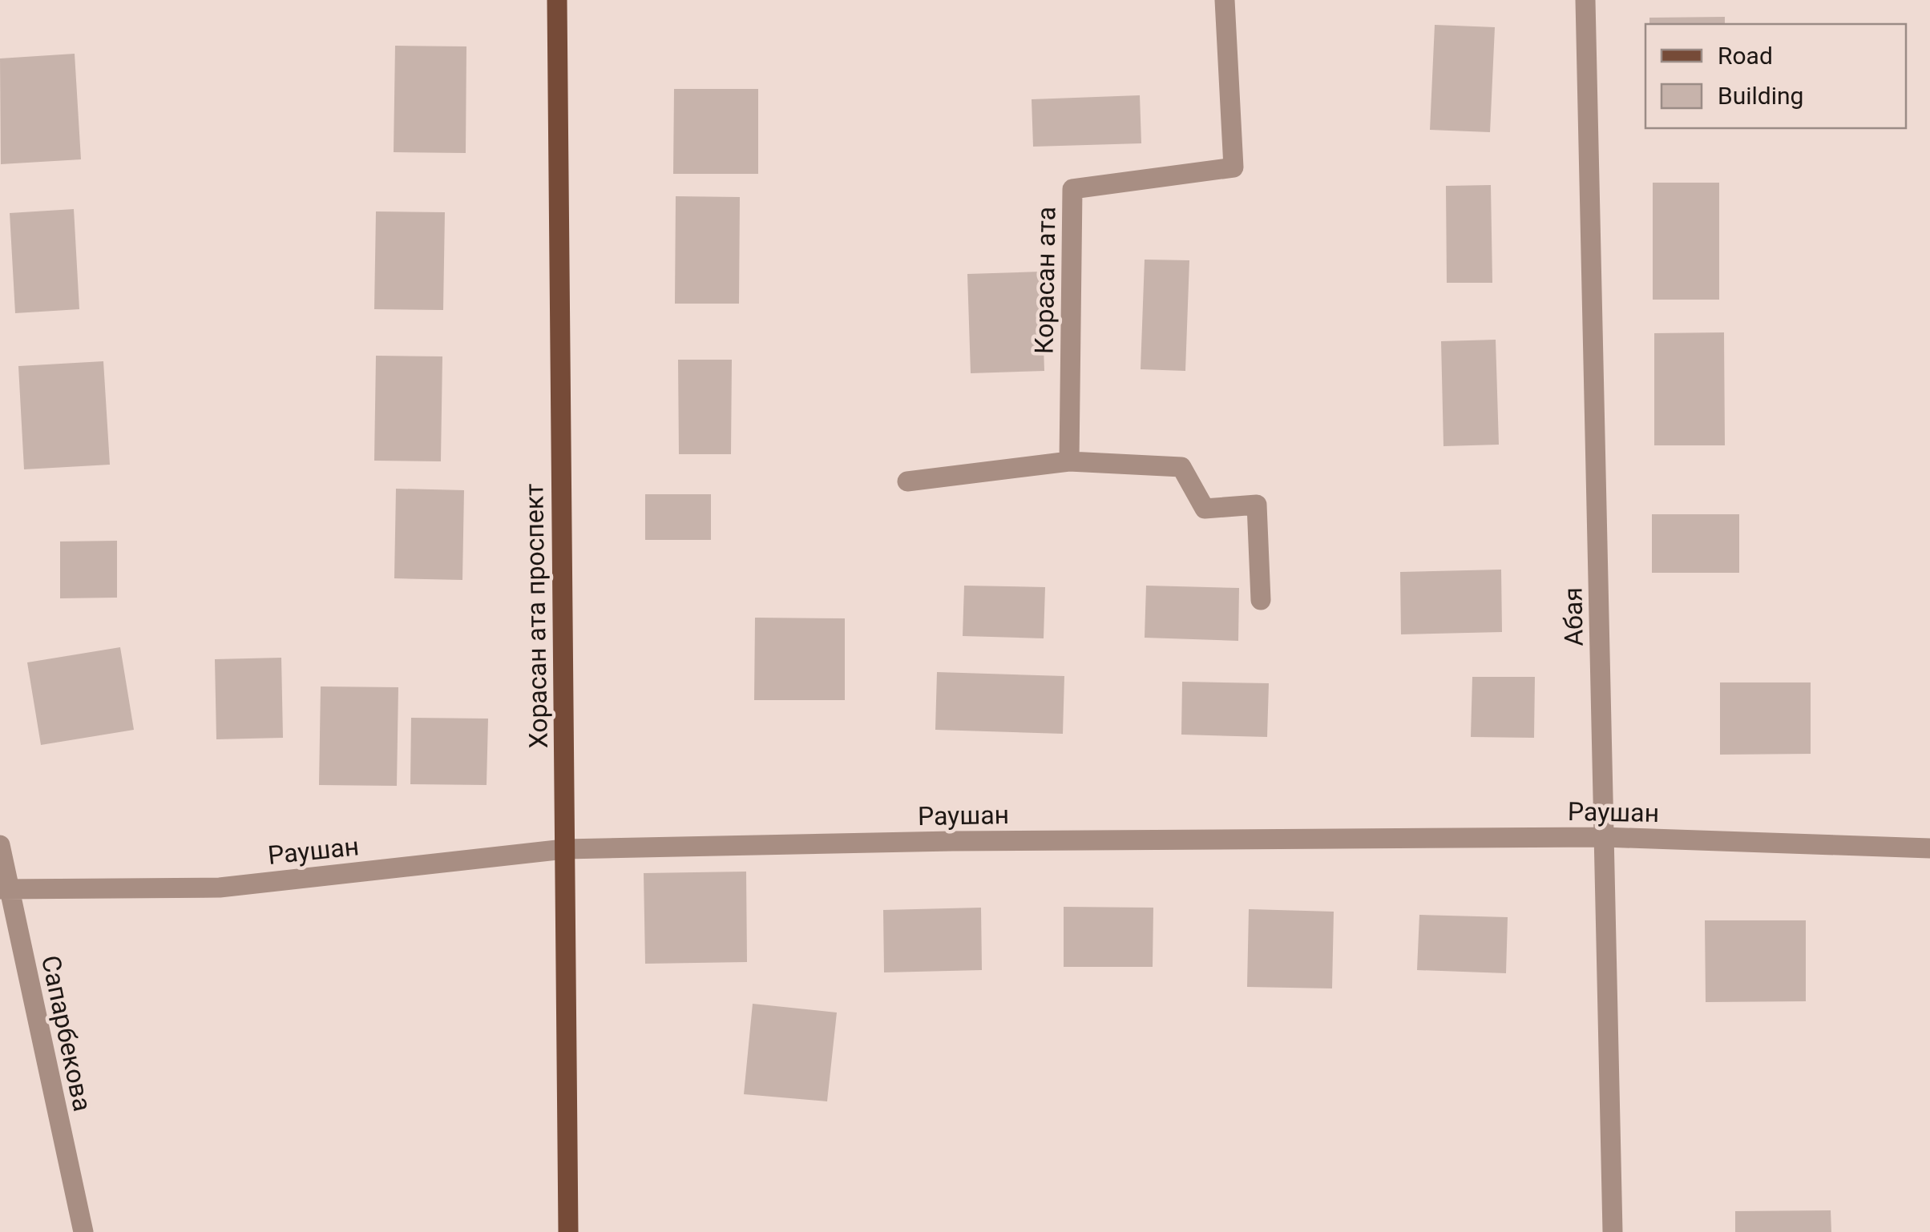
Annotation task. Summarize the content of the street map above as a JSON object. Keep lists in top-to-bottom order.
{
  "streets": {
    "main road": ["Хорасан ата проспект"],
    "street": [
      "Корасан ата",
      "Абая",
      "Раушан",
      "Сапарбекова"
    ]
  },
  "crossings": [
    ["Хорасан ата проспект", "Раушан"],
    ["Абая", "Раушан"],
    ["Раушан", "Сапарбекова"]
  ],
  "legend": ["Road", "Building"]
}
